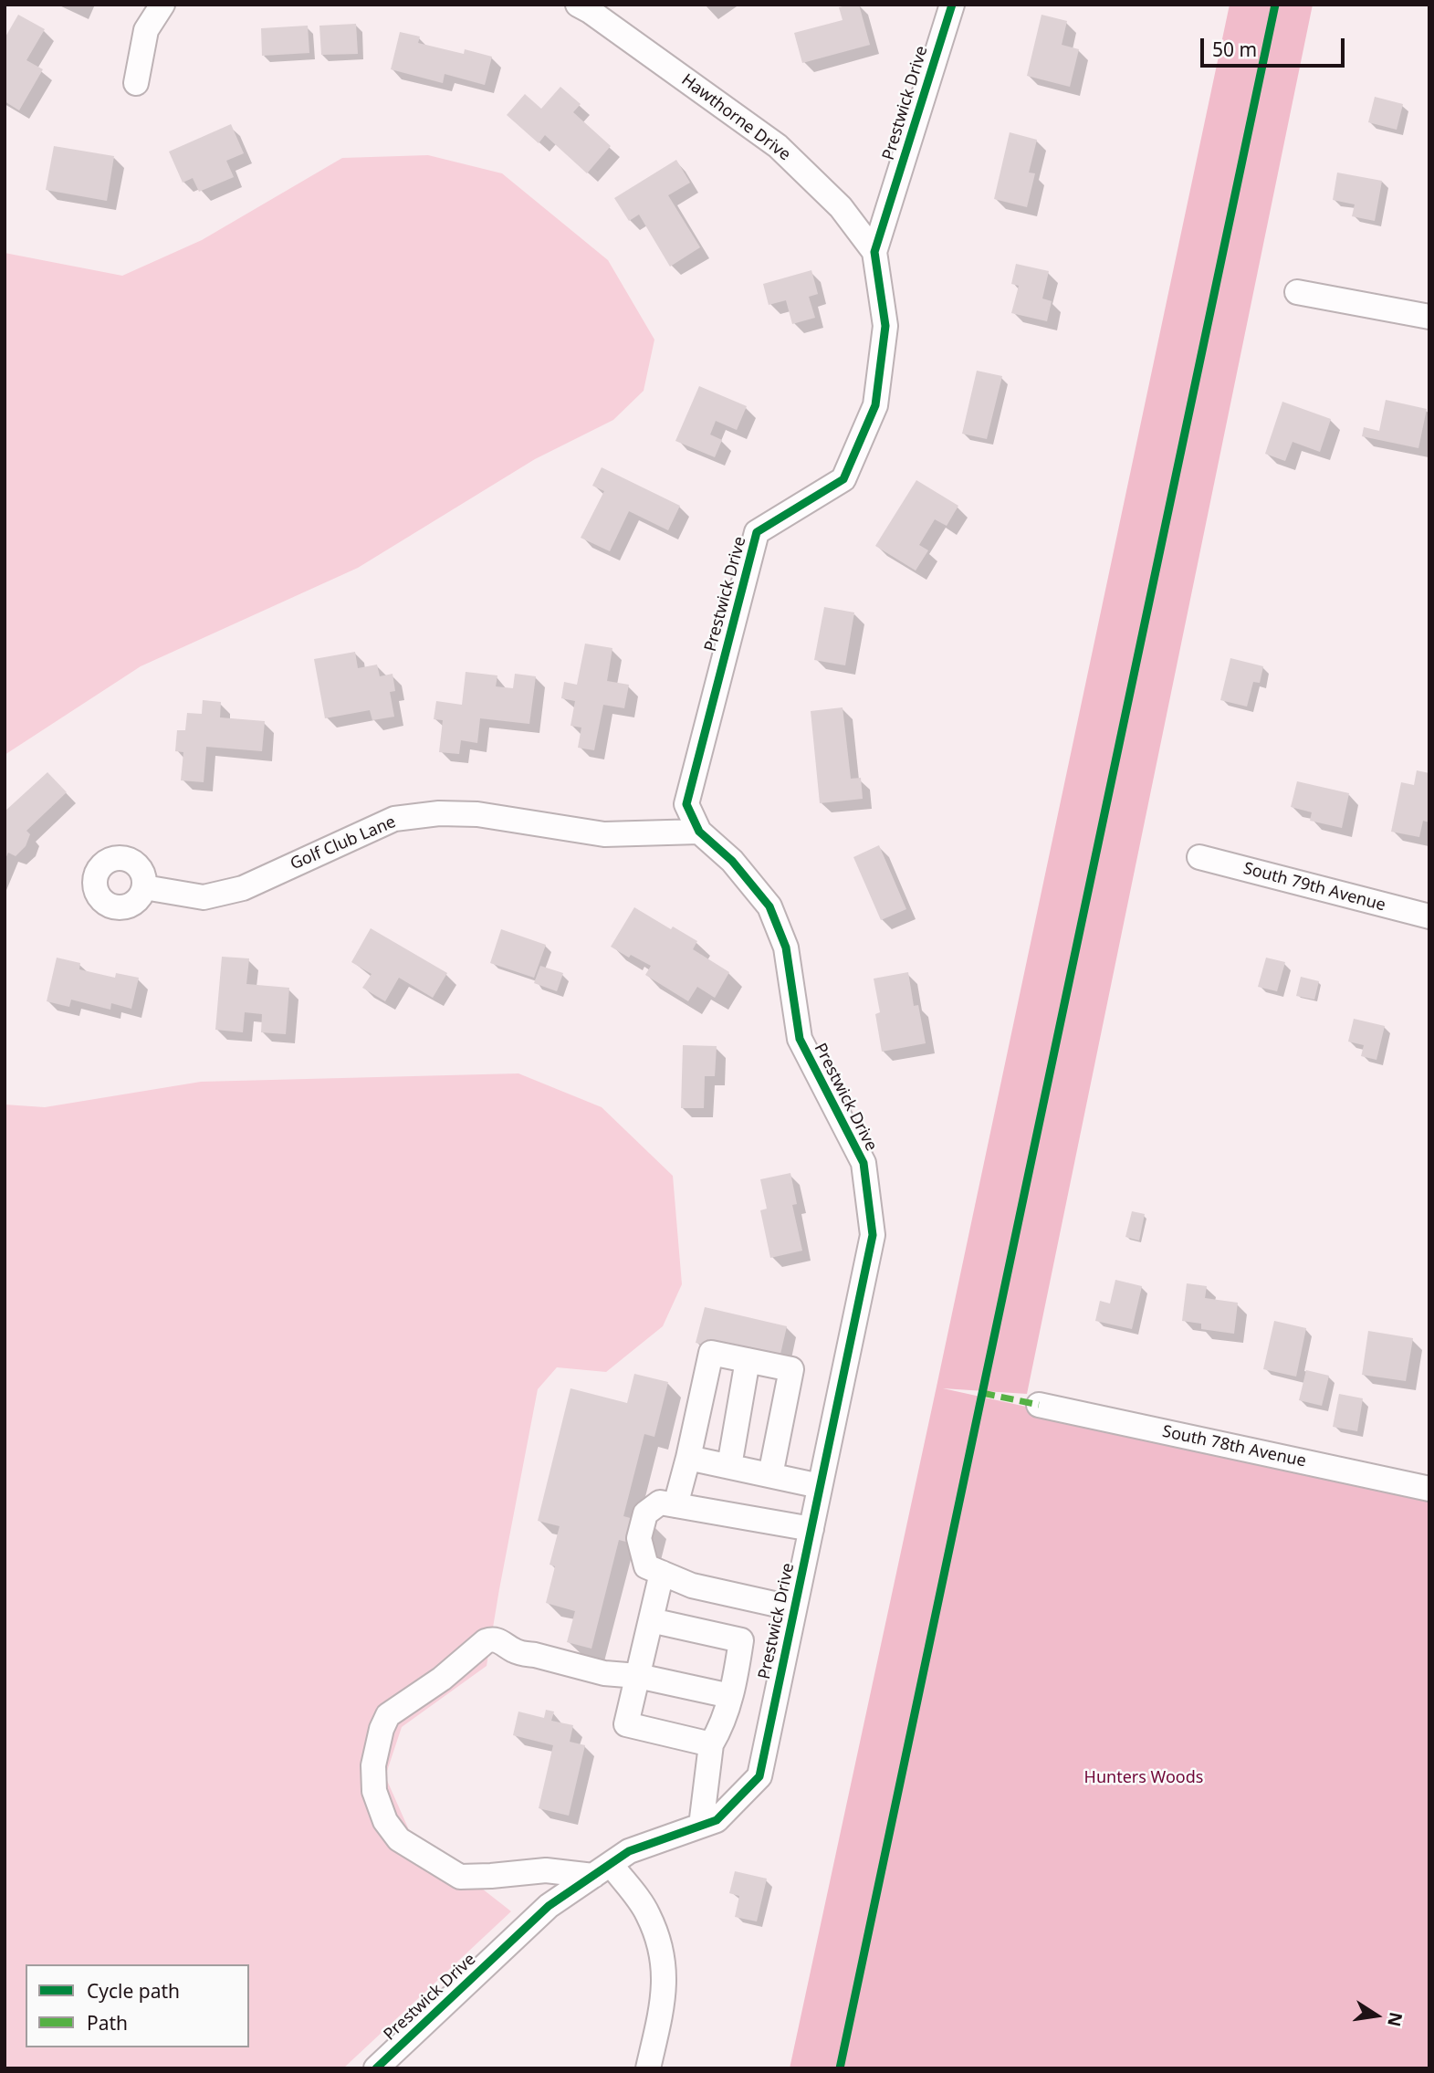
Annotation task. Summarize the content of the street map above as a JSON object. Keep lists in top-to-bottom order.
{
  "streets": {
    "street": [
      "Prestwick Drive",
      "Hawthorne Drive",
      "Golf Club Lane",
      "South 79th Avenue",
      "South 78th Avenue"
    ]
  },
  "crossings": [
    ["Prestwick Drive", "Hawthorne Drive"],
    ["Prestwick Drive", "Golf Club Lane"]
  ],
  "parks": ["Hunters Woods"],
  "legend": ["Cycle path", "Path"],
  "scale_bar": "50 m",
  "north": "right"
}
